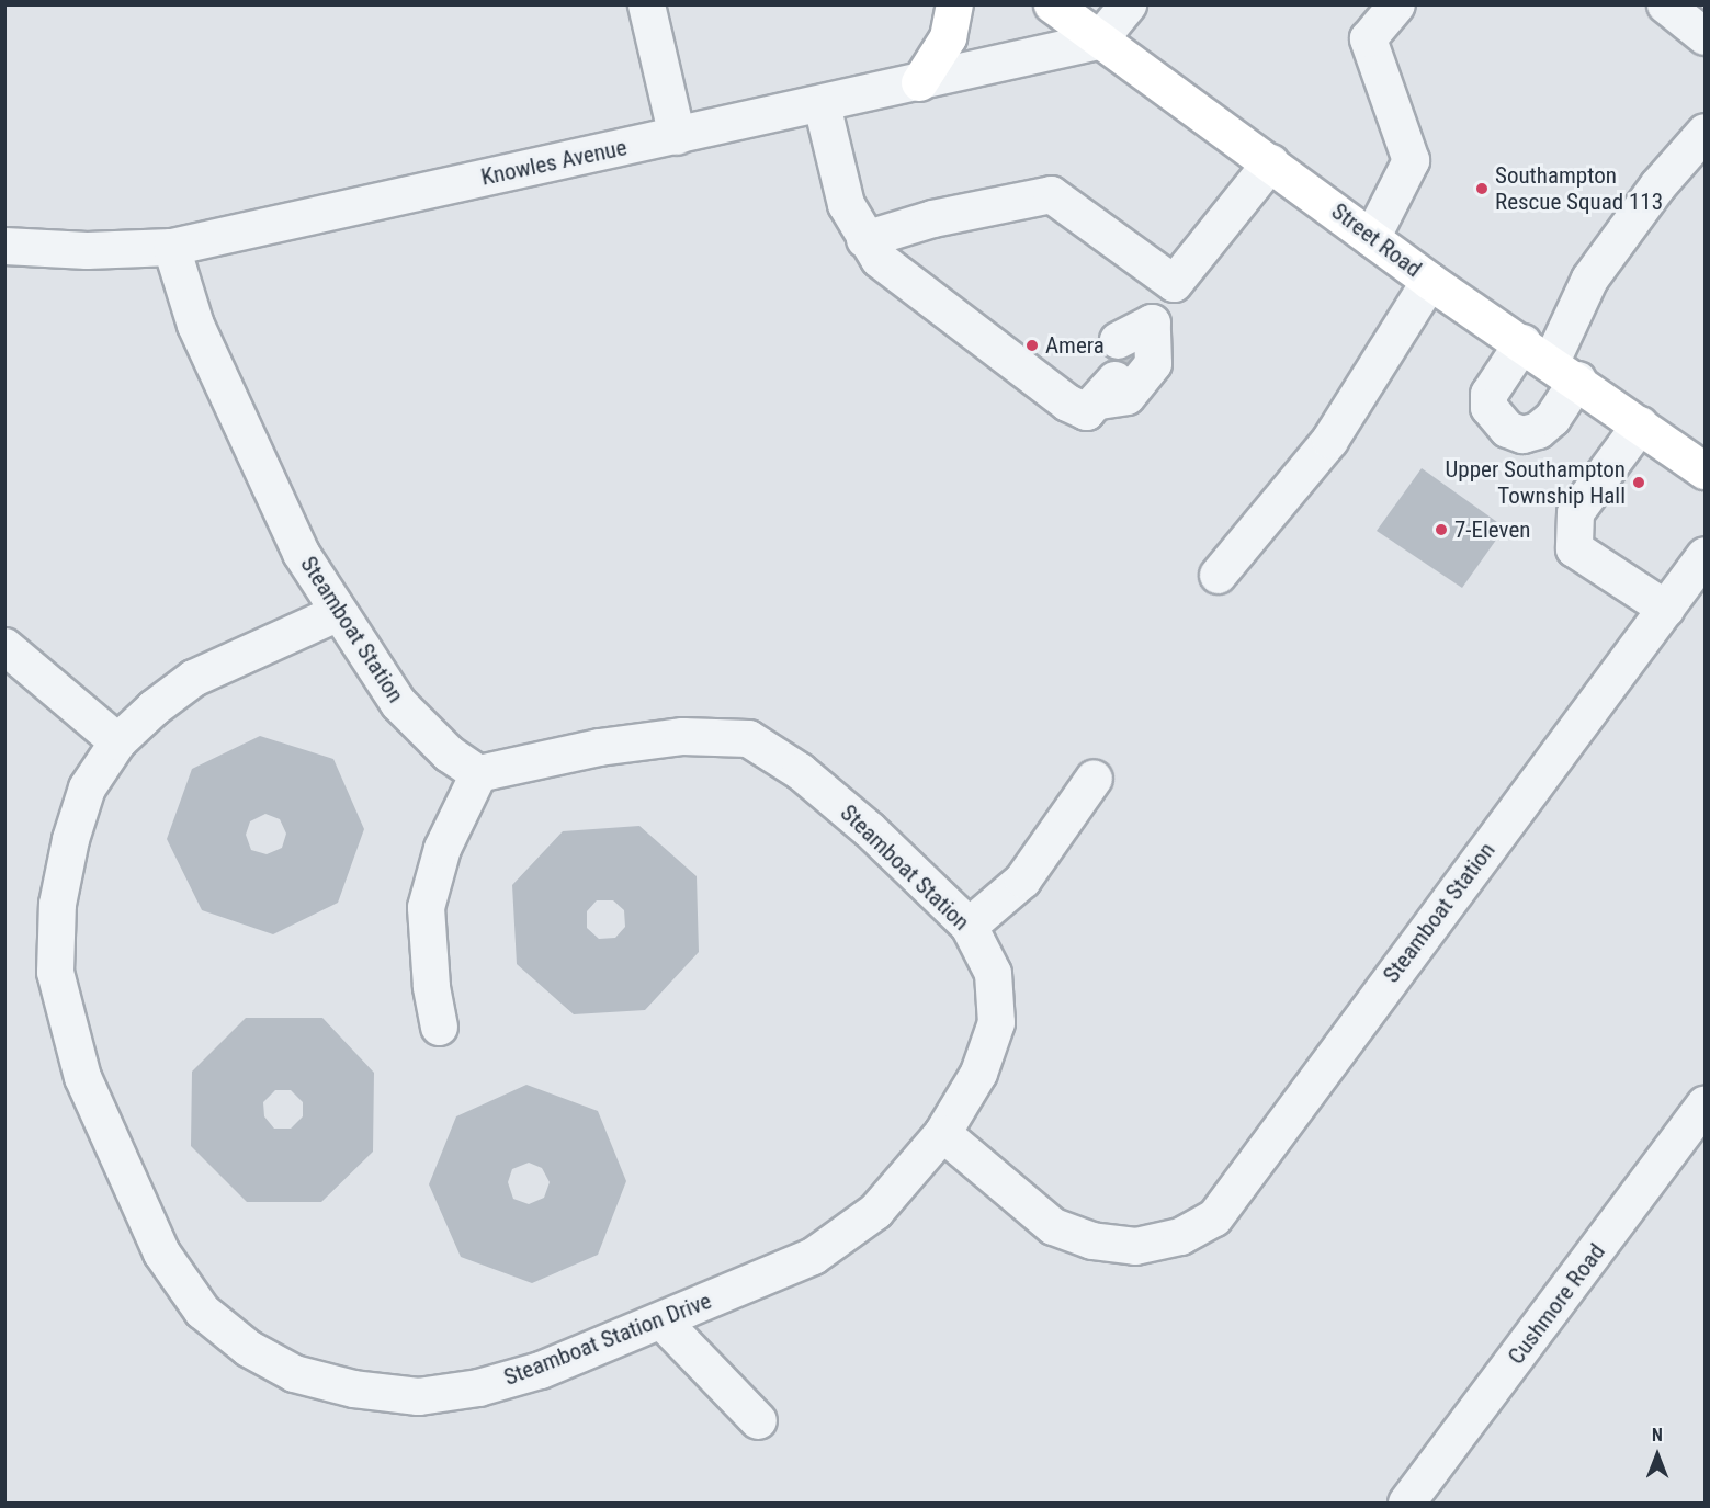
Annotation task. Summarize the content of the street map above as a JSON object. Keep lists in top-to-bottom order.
{
  "streets": {
    "main road": ["Street Road"],
    "street": [
      "Knowles Avenue",
      "Steamboat Station",
      "Cushmore Road",
      "Steamboat Station Drive"
    ]
  },
  "crossings": [
    ["Knowles Avenue", "Street Road"],
    ["Knowles Avenue", "Steamboat Station"],
    ["Steamboat Station", "Steamboat Station Drive"]
  ],
  "places": [
    "Southampton Rescue Squad 113",
    "Amera",
    "Upper Southampton Township Hall",
    "7-Eleven"
  ],
  "north": "top"
}
